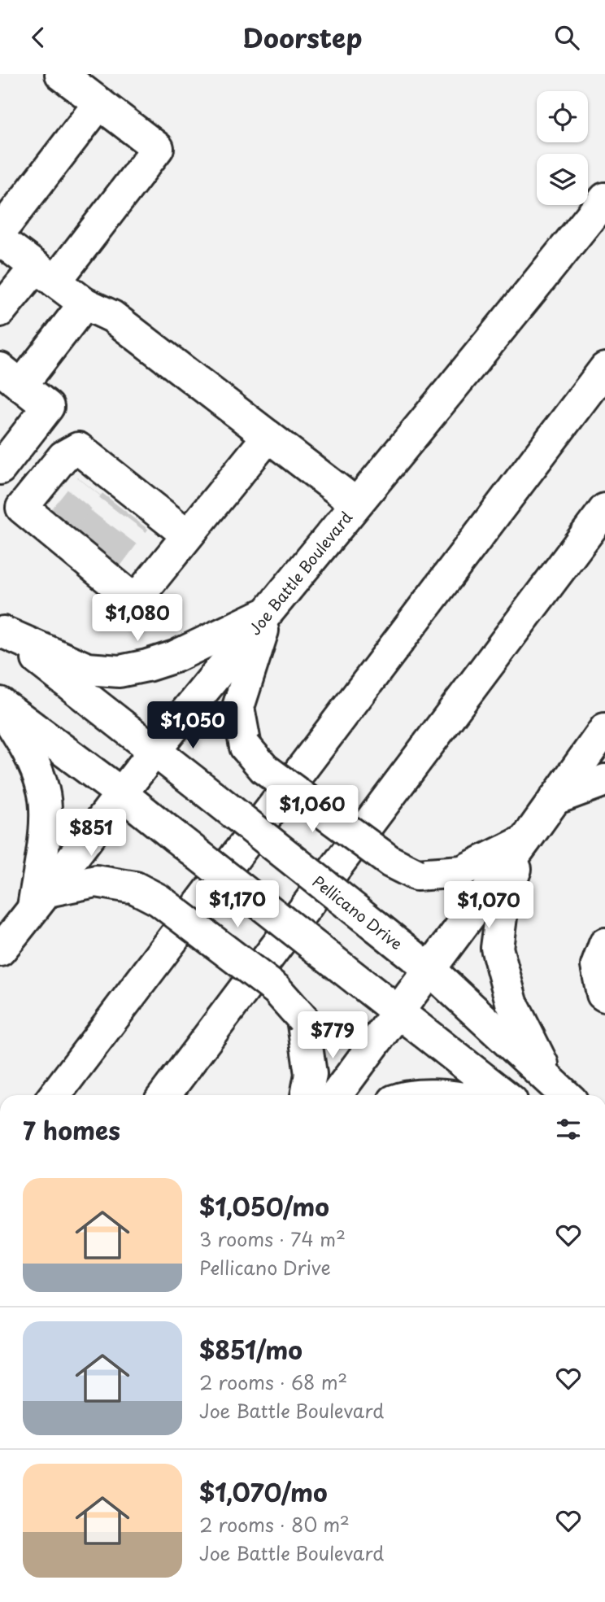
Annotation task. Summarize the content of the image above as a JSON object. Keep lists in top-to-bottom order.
{
  "streets": {
    "main road": ["Joe Battle Boulevard", "Pellicano Drive"]
  },
  "crossings": [
    ["Joe Battle Boulevard", "Pellicano Drive"]
  ],
  "page": {
    "header": "Doorstep",
    "price": [
      "$1,080",
      "$1,050",
      "$1,060",
      "$851",
      "$1,170",
      "$1,070",
      "$779"
    ],
    "heading": "7 homes",
    "list": [
      {
        "name": "$1,050/mo",
        "note": "3 rooms · 74 m² · Pellicano Drive"
      },
      {
        "name": "$851/mo",
        "note": "2 rooms · 68 m² · Joe Battle Boulevard"
      },
      {
        "name": "$1,070/mo",
        "note": "2 rooms · 80 m² · Joe Battle Boulevard"
      }
    ]
  }
}
